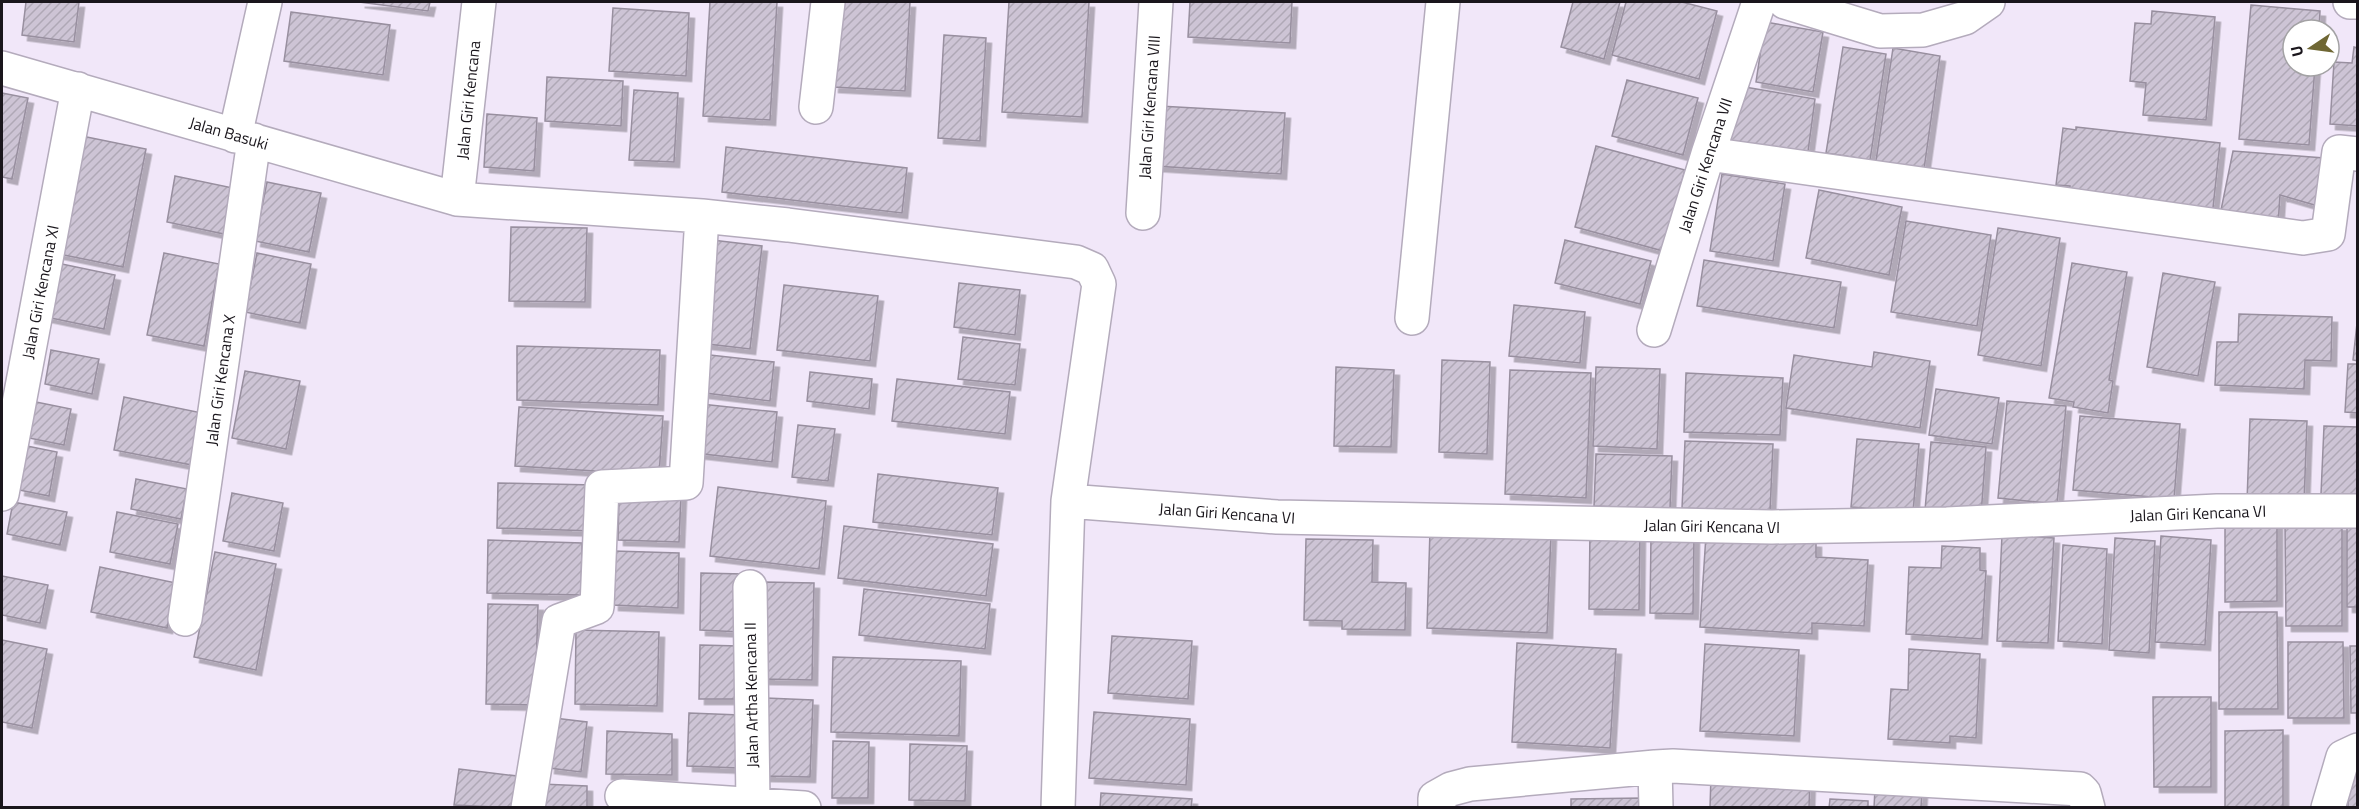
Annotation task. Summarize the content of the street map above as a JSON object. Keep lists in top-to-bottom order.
{
  "streets": {
    "street": [
      "Jalan Giri Kencana",
      "Jalan Giri Kencana VIII",
      "Jalan Basuki",
      "Jalan Giri Kencana VII",
      "Jalan Giri Kencana XI",
      "Jalan Giri Kencana X",
      "Jalan Giri Kencana VI",
      "Jalan Artha Kencana II"
    ]
  },
  "crossings": [
    ["Jalan Giri Kencana", "Jalan Basuki"],
    ["Jalan Basuki", "Jalan Giri Kencana XI"],
    ["Jalan Basuki", "Jalan Giri Kencana X"],
    ["Jalan Basuki", "Jalan Giri Kencana VI"]
  ],
  "north": "left"
}
